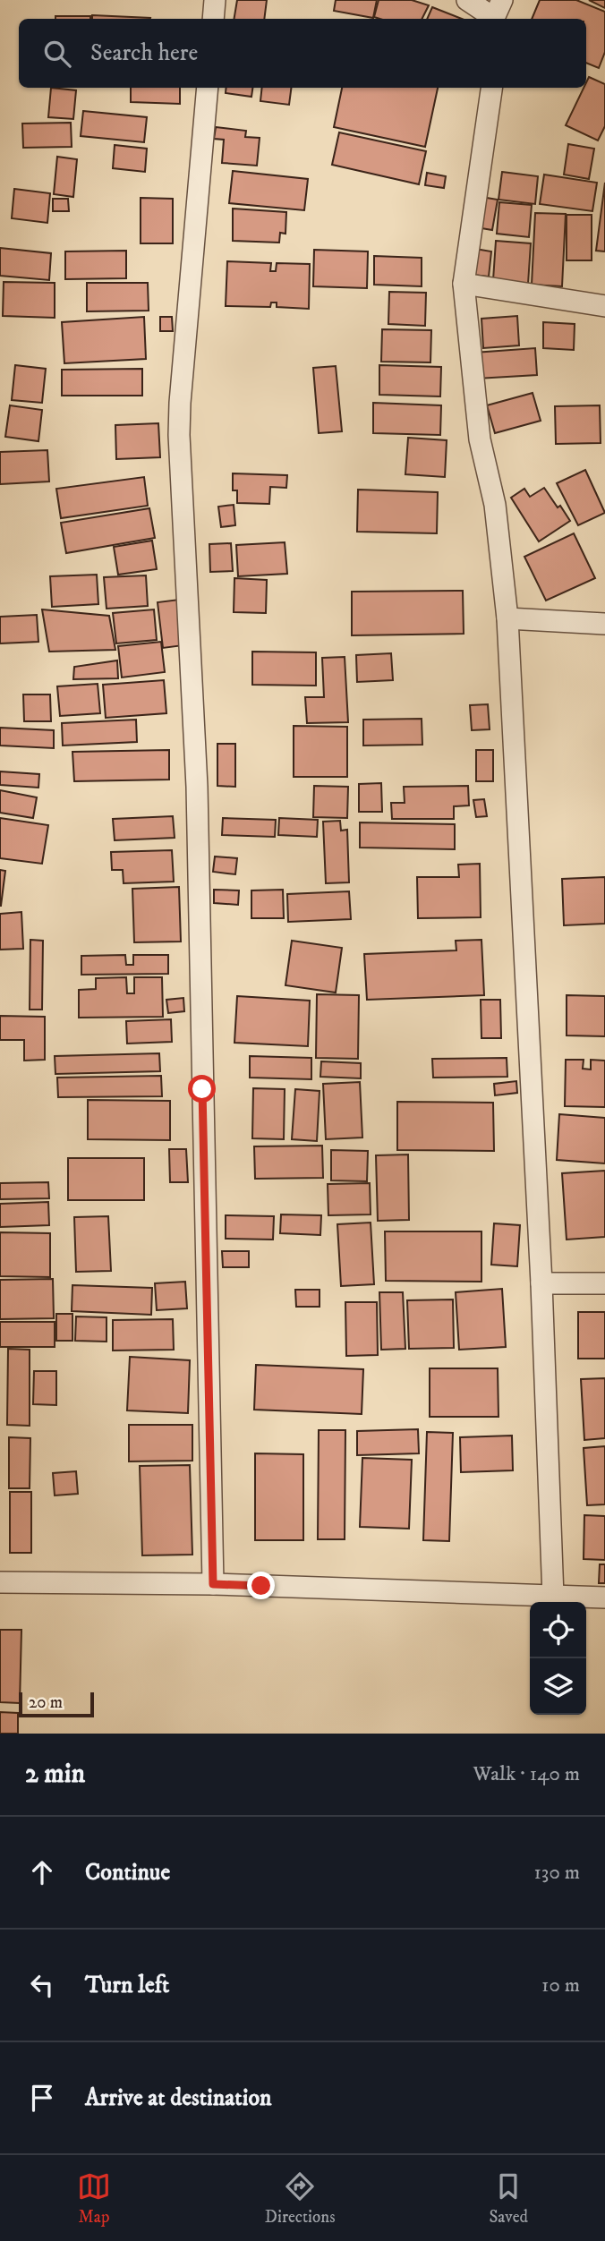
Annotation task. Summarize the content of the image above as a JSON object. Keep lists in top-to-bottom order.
{
  "scale_bar": "20 m",
  "page": {
    "search": "Search here",
    "scale": "20 m",
    "heading": ["2 min", "Walk · 140 m"],
    "list": [
      ["Continue", "130 m"],
      ["Turn left", "10 m"],
      "Arrive at destination"
    ],
    "nav": ["Map", "Directions", "Saved"]
  }
}
